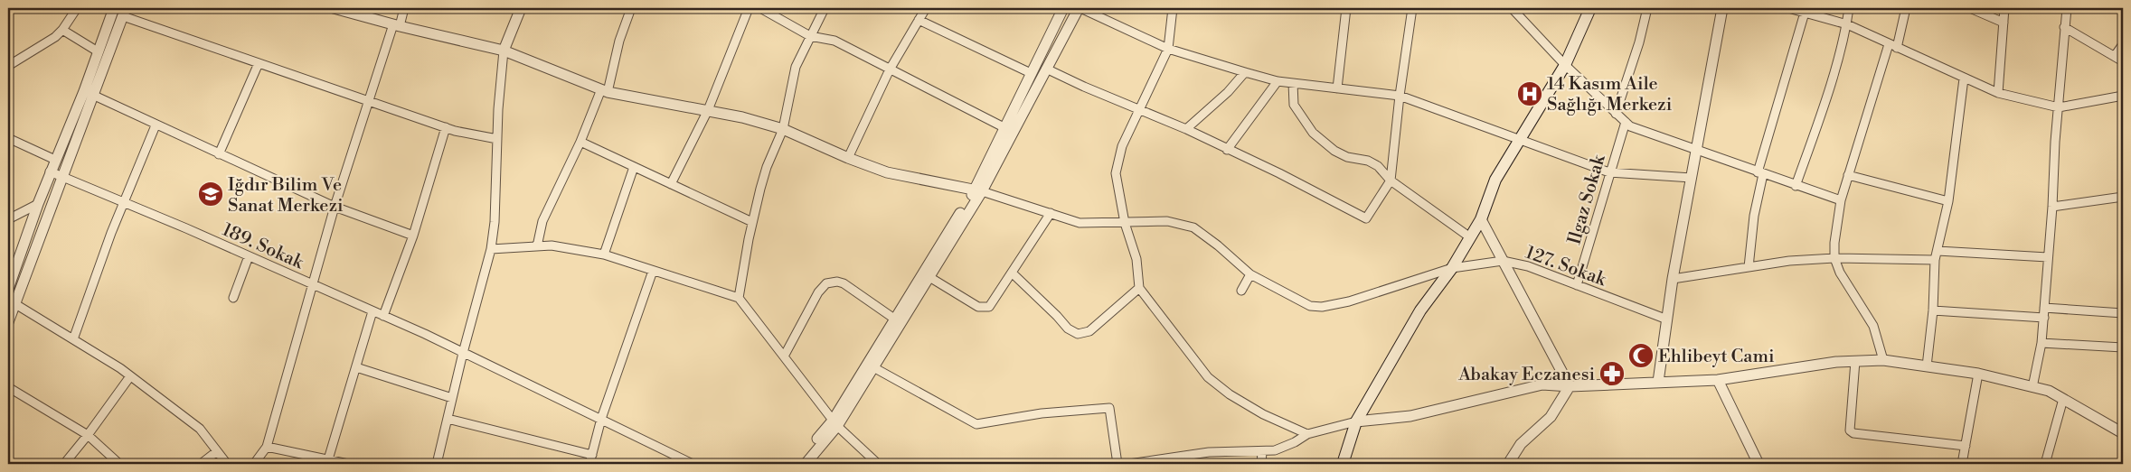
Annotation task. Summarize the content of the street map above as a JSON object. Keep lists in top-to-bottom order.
{
  "streets": {
    "street": ["Ilgaz Sokak", "189. Sokak", "127. Sokak"]
  },
  "crossings": [
    ["Ilgaz Sokak", "127. Sokak"]
  ],
  "places": {
    "hospital": ["14 Kasım Aile Sağlığı Merkezi"],
    "school or university": ["Iğdır Bilim Ve Sanat Merkezi"],
    "mosque": ["Ehlibeyt Cami"],
    "pharmacy": ["Abakay Eczanesi"]
  }
}
